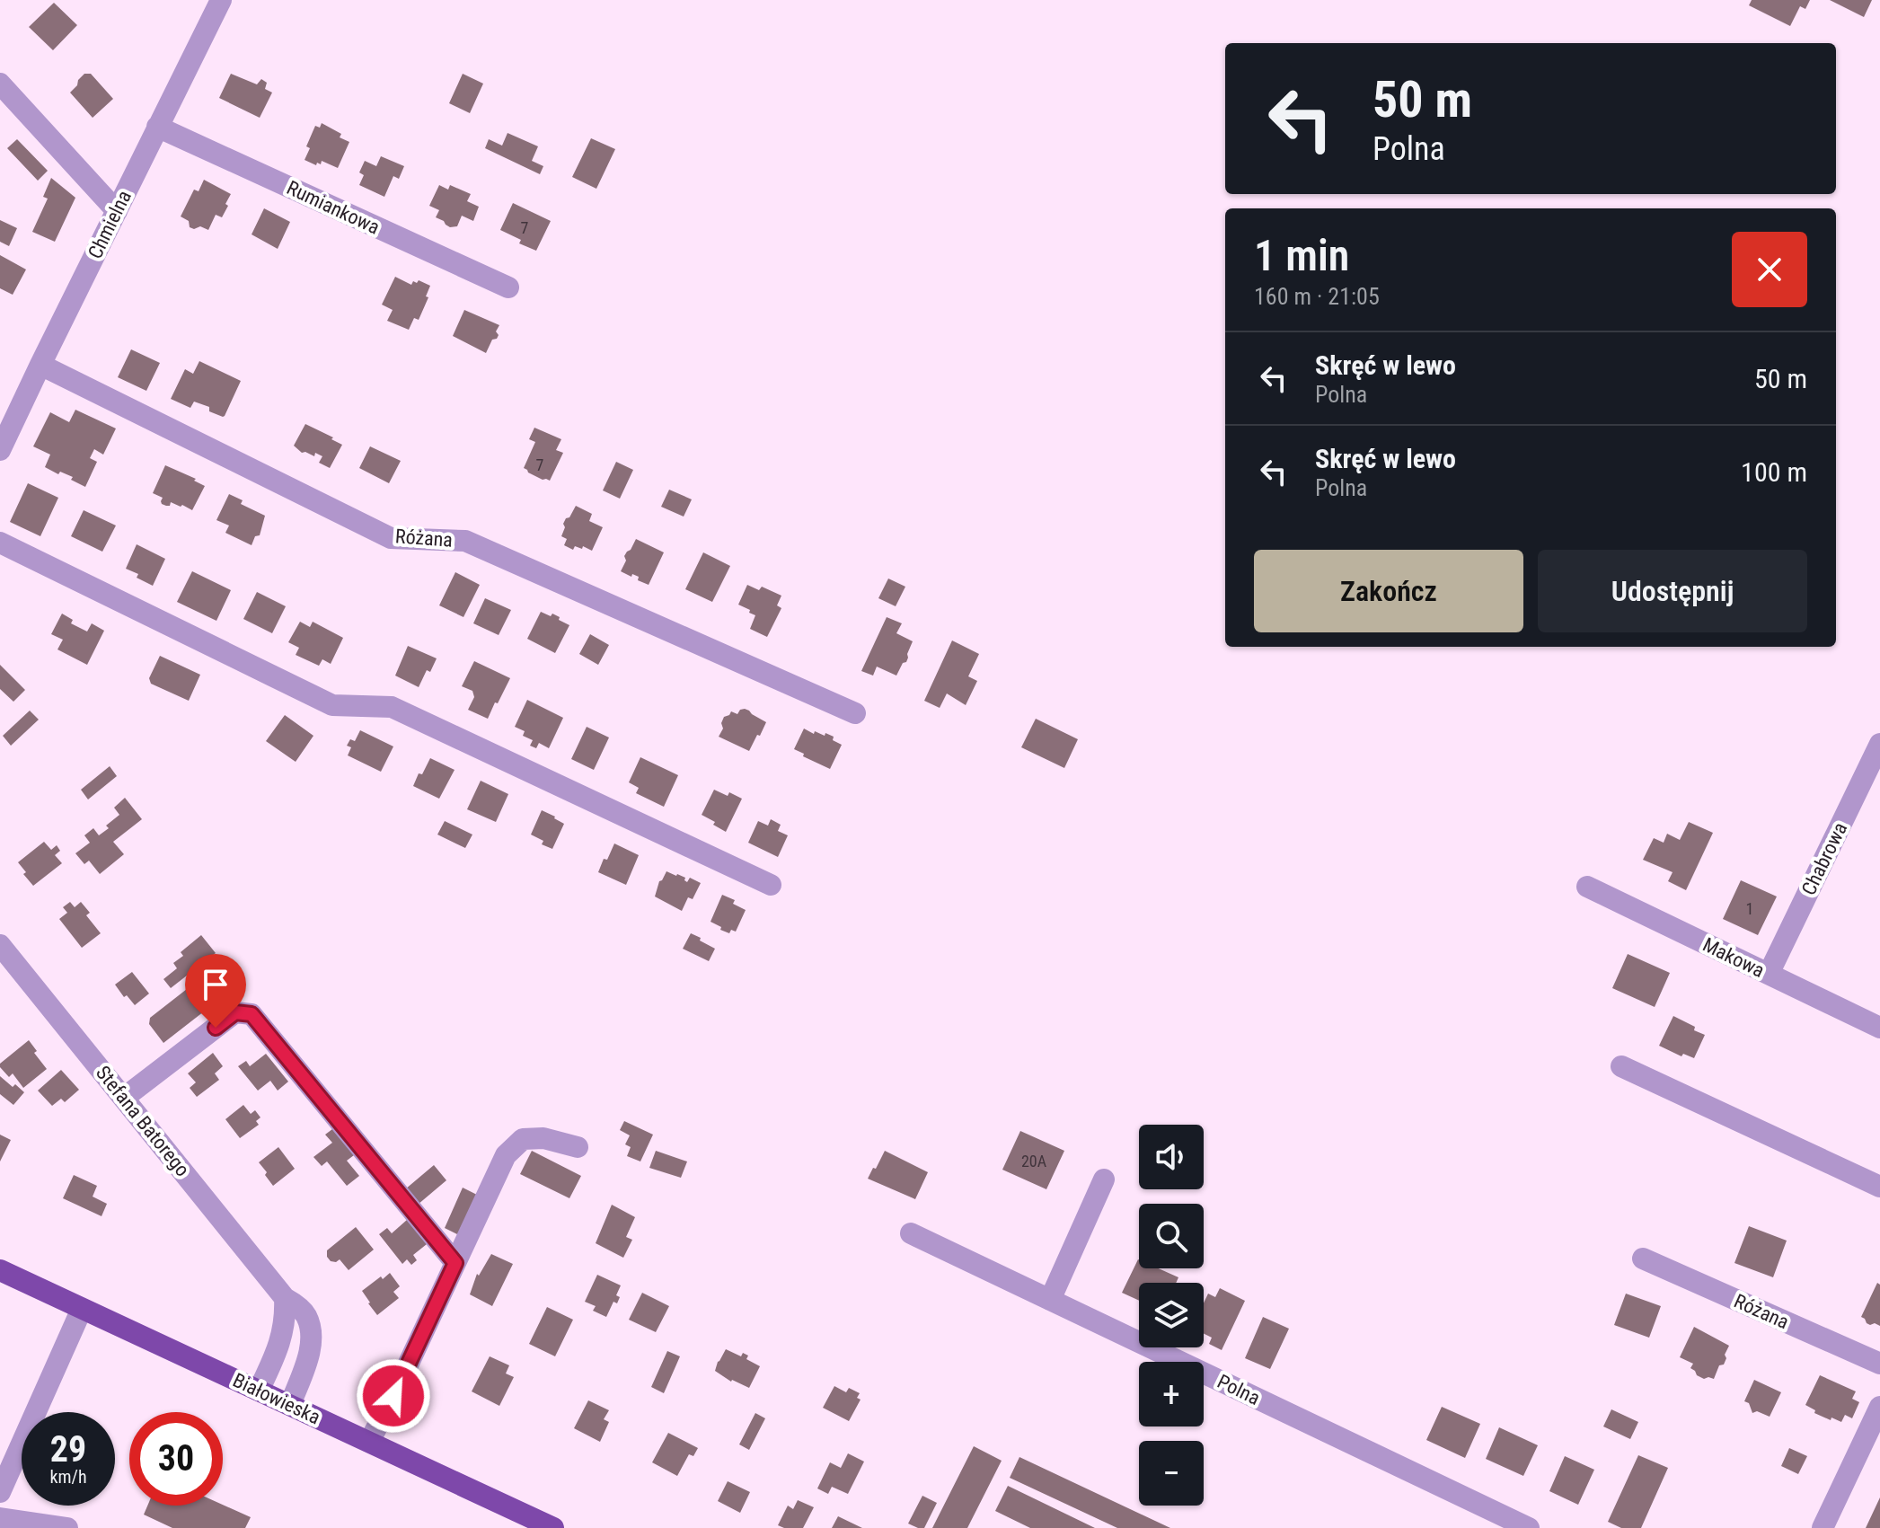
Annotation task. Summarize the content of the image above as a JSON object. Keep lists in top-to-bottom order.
{
  "streets": {
    "main road": ["Białowieska"],
    "street": [
      "Rumiankowa",
      "Chmielna",
      "Różana",
      "Chabrowa",
      "Makowa",
      "Stefana Batorego",
      "Polna"
    ]
  },
  "crossings": [
    ["Rumiankowa", "Chmielna"],
    ["Chmielna", "Różana"],
    ["Chabrowa", "Makowa"],
    ["Stefana Batorego", "Białowieska"]
  ],
  "house_numbers": [
    "7",
    "7",
    "1",
    "20A"
  ],
  "page": {
    "turn": ["50 m", "Polna"],
    "heading": ["1 min", "160 m · 21:05"],
    "list": [
      {
        "name": "Skręć w lewo",
        "note": "Polna",
        "value": "50 m"
      },
      {
        "name": "Skręć w lewo",
        "note": "Polna",
        "value": "100 m"
      }
    ],
    "buttons": ["Zakończ", "Udostępnij"],
    "map_buttons": ["+", "−"],
    "speed": "29 km/h",
    "limit": "30"
  }
}
